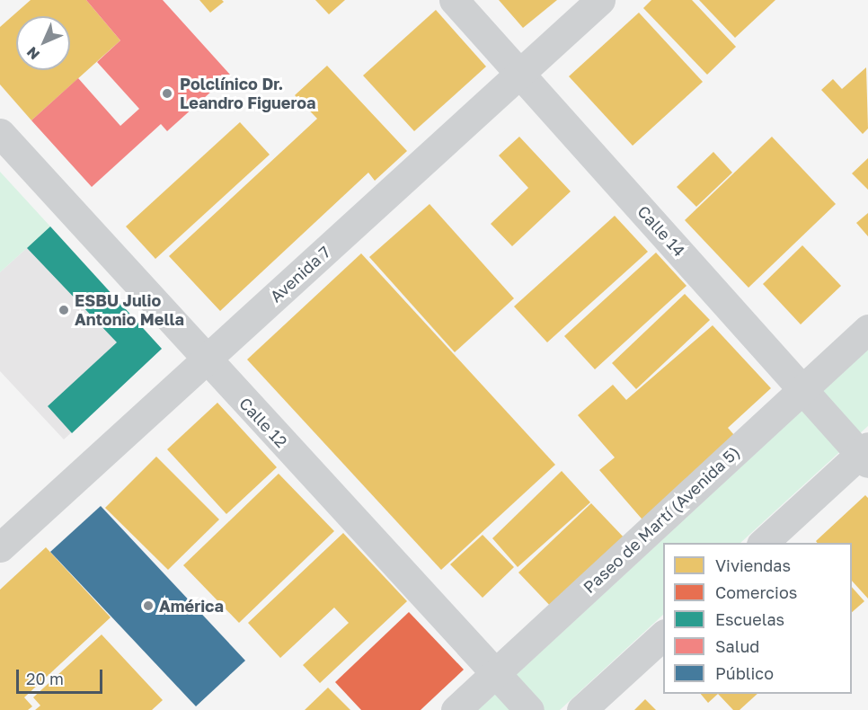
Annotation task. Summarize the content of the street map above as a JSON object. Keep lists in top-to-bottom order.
{
  "streets": {
    "street": [
      "Calle 14",
      "Avenida 7",
      "Calle 12",
      "Paseo de Martí (Avenida 5)"
    ]
  },
  "crossings": [
    ["Calle 14", "Avenida 7"],
    ["Calle 14", "Paseo de Martí (Avenida 5)"],
    ["Avenida 7", "Calle 12"],
    ["Calle 12", "Paseo de Martí (Avenida 5)"]
  ],
  "places": ["Polclínico Dr. Leandro Figueroa", "ESBU Julio Antonio Mella", "América"],
  "legend": [
    "Viviendas",
    "Comercios",
    "Escuelas",
    "Salud",
    "Público"
  ],
  "scale_bar": "20 m",
  "north": "bottom left"
}
